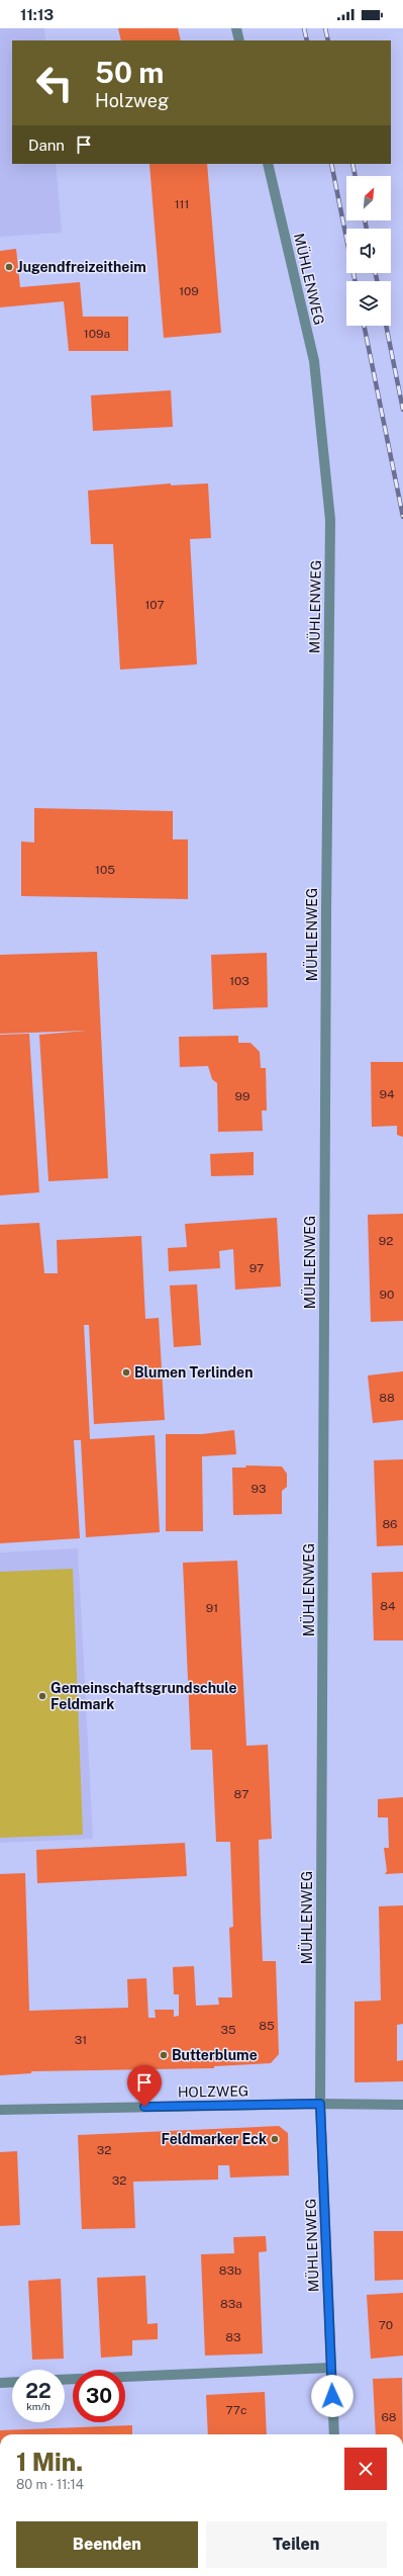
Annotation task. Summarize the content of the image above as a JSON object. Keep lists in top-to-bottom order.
{
  "streets": {
    "street": ["MÜHLENWEG", "HOLZWEG"]
  },
  "crossings": [
    ["MÜHLENWEG", "HOLZWEG"]
  ],
  "places": [
    "Jugendfreizeitheim",
    "Blumen Terlinden",
    "Gemeinschaftsgrundschule Feldmark",
    "Butterblume",
    "Feldmarker Eck"
  ],
  "house_numbers": [
    "111",
    "109",
    "109a",
    "107",
    "105",
    "103",
    "94",
    "99",
    "92",
    "97",
    "90",
    "88",
    "93",
    "86",
    "84",
    "91",
    "87",
    "85",
    "35",
    "31",
    "32",
    "32",
    "83b",
    "83a",
    "70",
    "83",
    "77c",
    "68"
  ],
  "north": "top right",
  "page": {
    "status": "11:13",
    "turn": ["50 m", "Holzweg"],
    "then": "Dann",
    "speed": "22 km/h",
    "limit": "30",
    "heading": ["1 Min.", "80 m · 11:14"],
    "buttons": ["Beenden", "Teilen"]
  }
}
